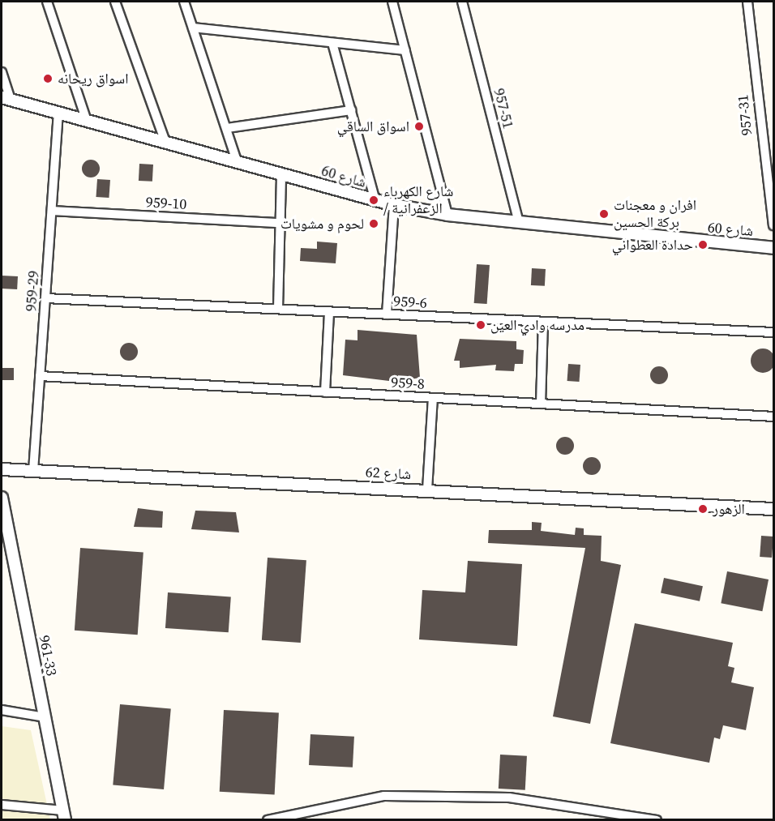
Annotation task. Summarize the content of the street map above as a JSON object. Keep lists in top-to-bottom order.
{
  "streets": {
    "street": [
      "957-51",
      "957-31",
      "شارع 60",
      "959-10",
      "959-29",
      "959-6",
      "959-8",
      "شارع 62",
      "961-33"
    ]
  },
  "crossings": [
    ["957-51", "شارع 60"],
    ["شارع 60", "959-29"],
    ["959-10", "959-29"],
    ["959-29", "959-6"],
    ["959-29", "959-8"],
    ["959-29", "شارع 62"]
  ],
  "places": [
    "اسواق ريحانه",
    "اسواق الساقي",
    "شارع الكهرباء / الزعفرانية",
    "افران و معجنات بركة الحسين",
    "لحوم و مشويات",
    "حدادة العطواني",
    "مدرسه وادي العين",
    "الزهور"
  ]
}
